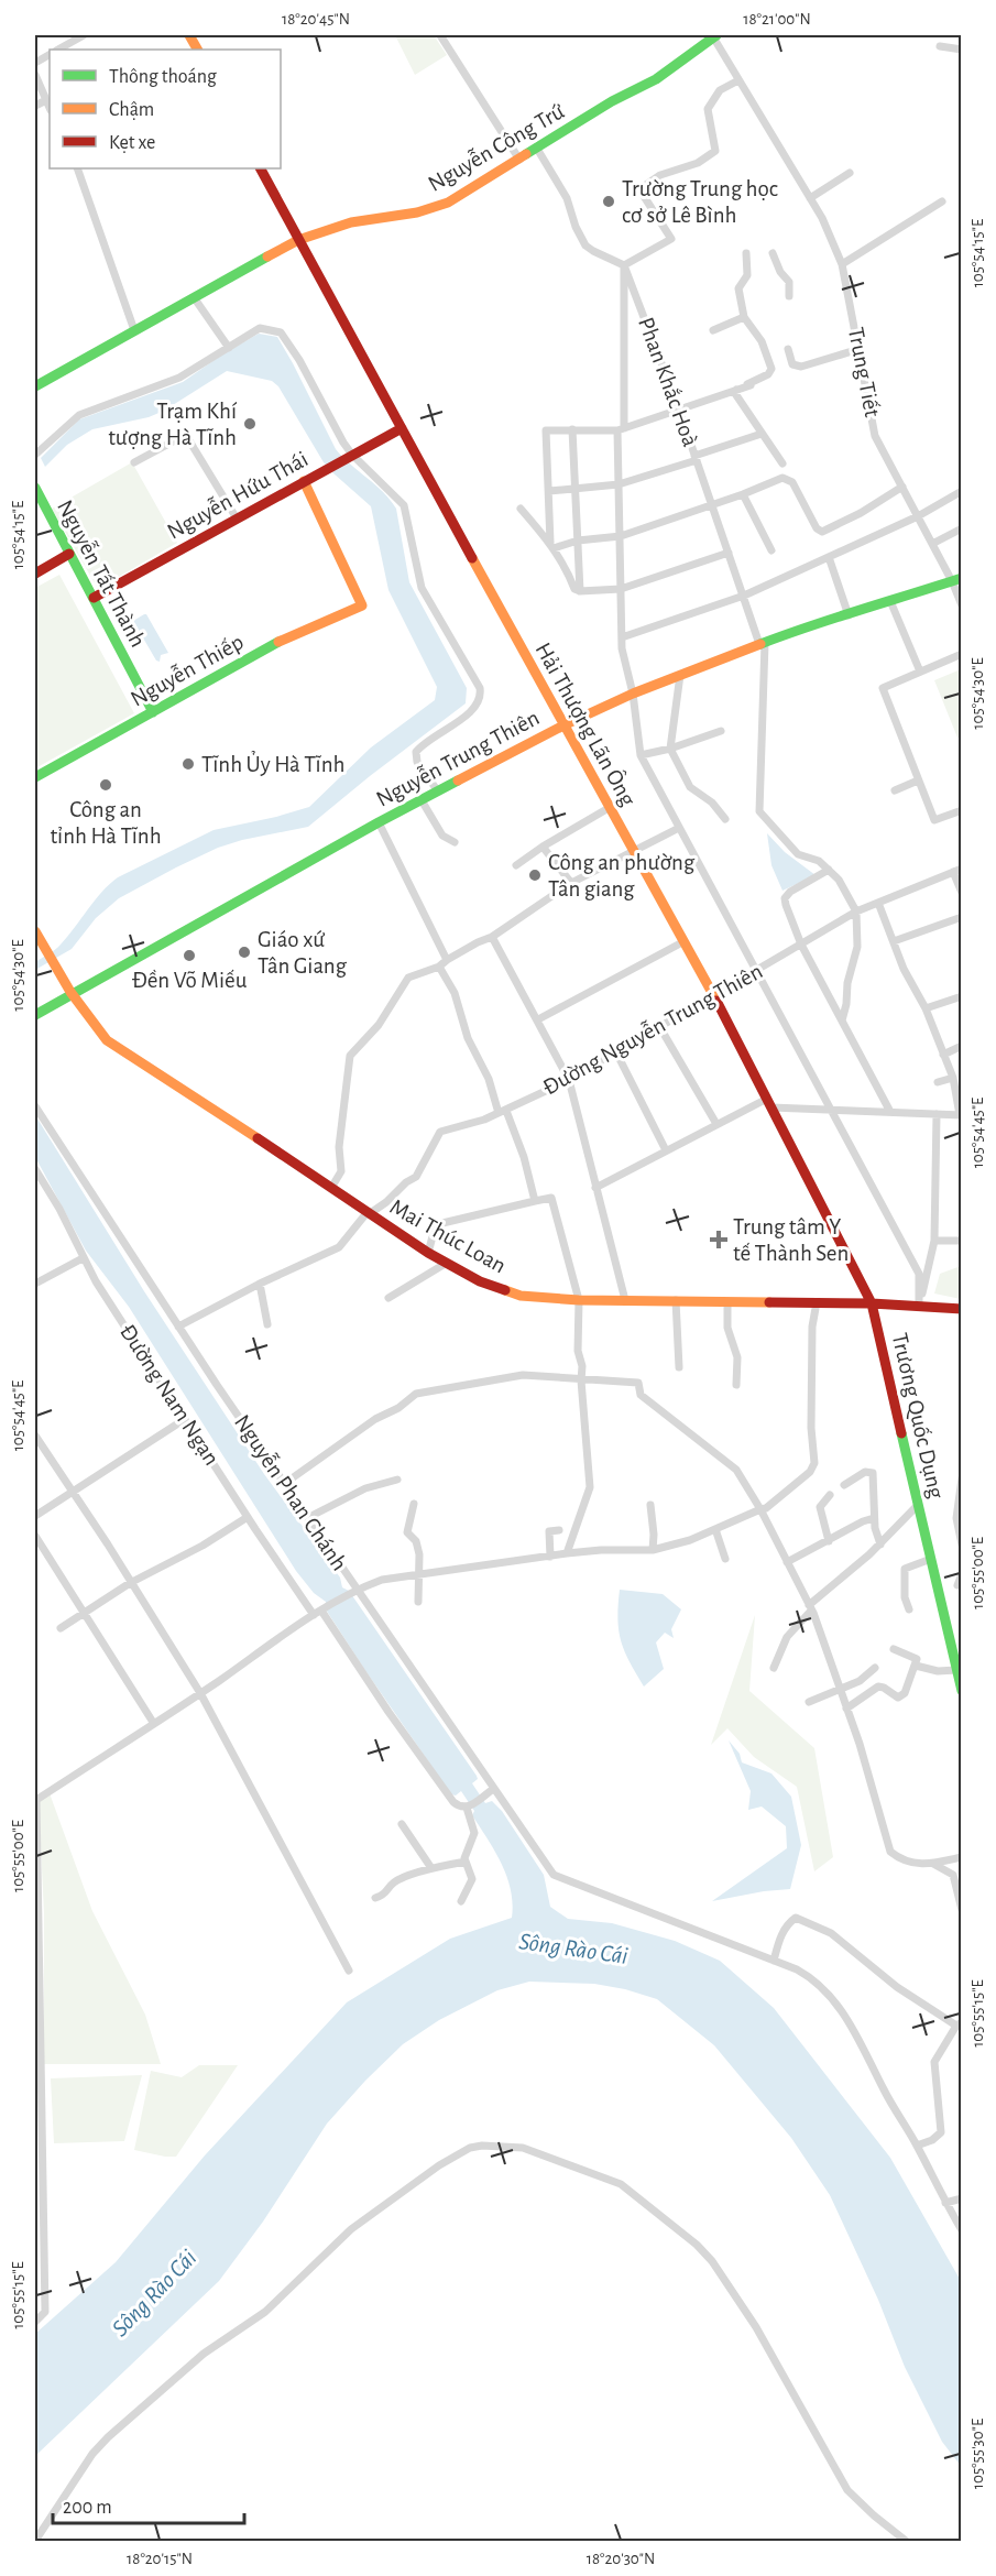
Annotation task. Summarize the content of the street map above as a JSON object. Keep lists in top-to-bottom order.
{
  "streets": {
    "street": [
      "Nguyễn Công Trứ",
      "Trung Tiết",
      "Phan Khắc Hoà",
      "Nguyễn Hứu Thái",
      "Nguyễn Tất Thành",
      "Nguyễn Thiếp",
      "Hải Thượng Lãn Ông",
      "Nguyễn Trung Thiên",
      "Đường Nguyễn Trung Thiên",
      "Mai Thúc Loan",
      "Đường Nam Ngạn",
      "Trương Quốc Dụng",
      "Nguyễn Phan Chánh"
    ]
  },
  "crossings": [
    ["Nguyễn Công Trứ", "Trung Tiết"],
    ["Nguyễn Công Trứ", "Hải Thượng Lãn Ông"],
    ["Trung Tiết", "Nguyễn Trung Thiên"],
    ["Phan Khắc Hoà", "Nguyễn Trung Thiên"],
    ["Nguyễn Hứu Thái", "Nguyễn Tất Thành"],
    ["Nguyễn Hứu Thái", "Nguyễn Thiếp"],
    ["Nguyễn Hứu Thái", "Hải Thượng Lãn Ông"],
    ["Nguyễn Tất Thành", "Nguyễn Thiếp"],
    ["Hải Thượng Lãn Ông", "Nguyễn Trung Thiên"],
    ["Hải Thượng Lãn Ông", "Đường Nguyễn Trung Thiên"],
    ["Hải Thượng Lãn Ông", "Mai Thúc Loan"],
    ["Hải Thượng Lãn Ông", "Trương Quốc Dụng"],
    ["Nguyễn Trung Thiên", "Mai Thúc Loan"],
    ["Đường Nguyễn Trung Thiên", "Mai Thúc Loan"],
    ["Đường Nguyễn Trung Thiên", "Nguyễn Phan Chánh"],
    ["Mai Thúc Loan", "Trương Quốc Dụng"]
  ],
  "water": ["Sông Rào Cái"],
  "places": {
    "other": [
      "Trường Trung học cơ sở Lê Bình",
      "Trạm Khí tượng Hà Tĩnh",
      "Tĩnh Ủy Hà Tĩnh",
      "Công an tỉnh Hà Tĩnh",
      "Công an phường Tân giang",
      "Giáo xứ Tân Giang",
      "Đền Võ Miếu"
    ],
    "health": ["Trung tâm Y tế Thành Sen"]
  },
  "legend": ["Thông thoáng", "Chậm", "Kẹt xe"],
  "scale_bar": "200 m",
  "coordinates": [
    "18°20'45\"N",
    "18°21'00\"N",
    "105°54'15\"E",
    "105°54'30\"E",
    "105°54'45\"E",
    "105°55'00\"E",
    "105°55'15\"E",
    "105°55'30\"E",
    "18°20'15\"N",
    "18°20'30\"N"
  ]
}
